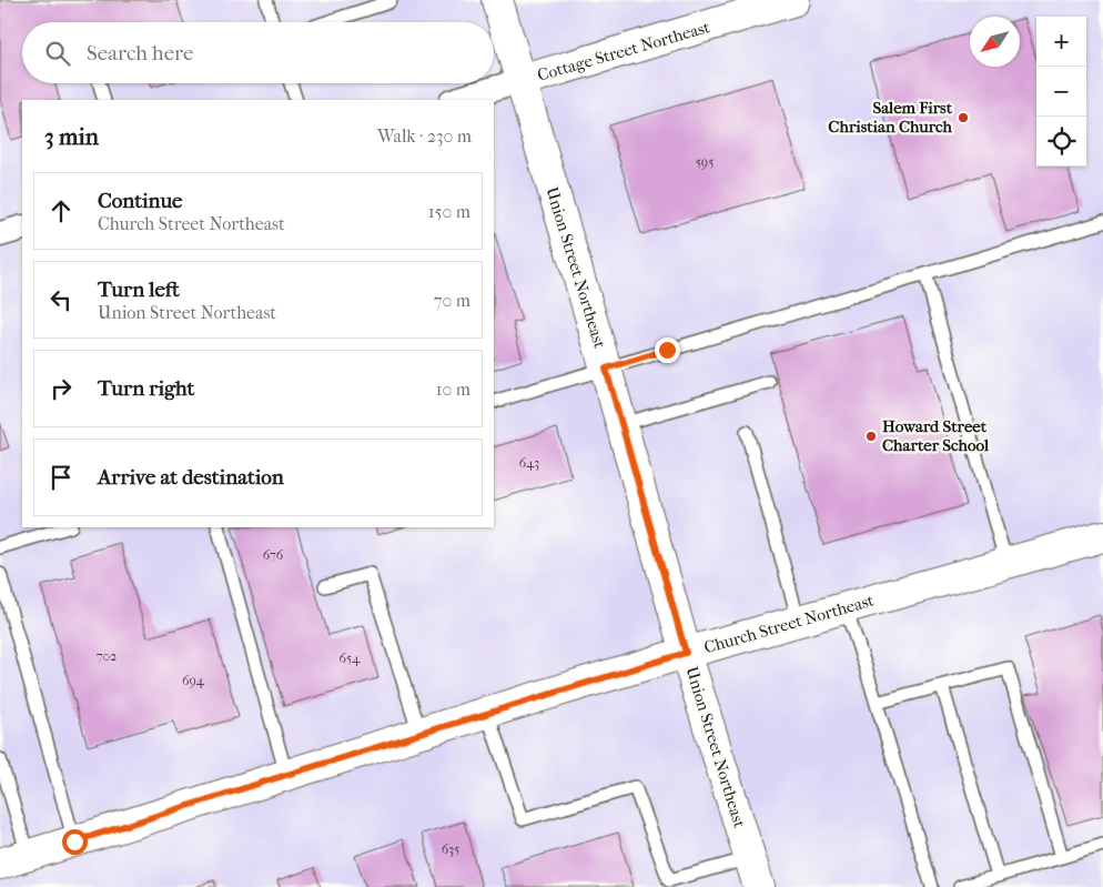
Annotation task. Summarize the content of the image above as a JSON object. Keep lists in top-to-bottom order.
{
  "streets": {
    "street": ["Cottage Street Northeast", "Union Street Northeast", "Church Street Northeast"]
  },
  "crossings": [
    ["Cottage Street Northeast", "Union Street Northeast"],
    ["Union Street Northeast", "Church Street Northeast"]
  ],
  "places": ["Salem First Christian Church", "Howard Street Charter School"],
  "house_numbers": [
    "595",
    "643",
    "676",
    "702",
    "654",
    "694",
    "635"
  ],
  "north": "bottom left",
  "page": {
    "map_buttons": ["+", "−"],
    "search": "Search here",
    "heading": ["3 min", "Walk · 230 m"],
    "list": [
      ["Continue", "Church Street Northeast", "150 m"],
      ["Turn left", "Union Street Northeast", "70 m"],
      ["Turn right", "10 m"],
      "Arrive at destination"
    ]
  }
}
